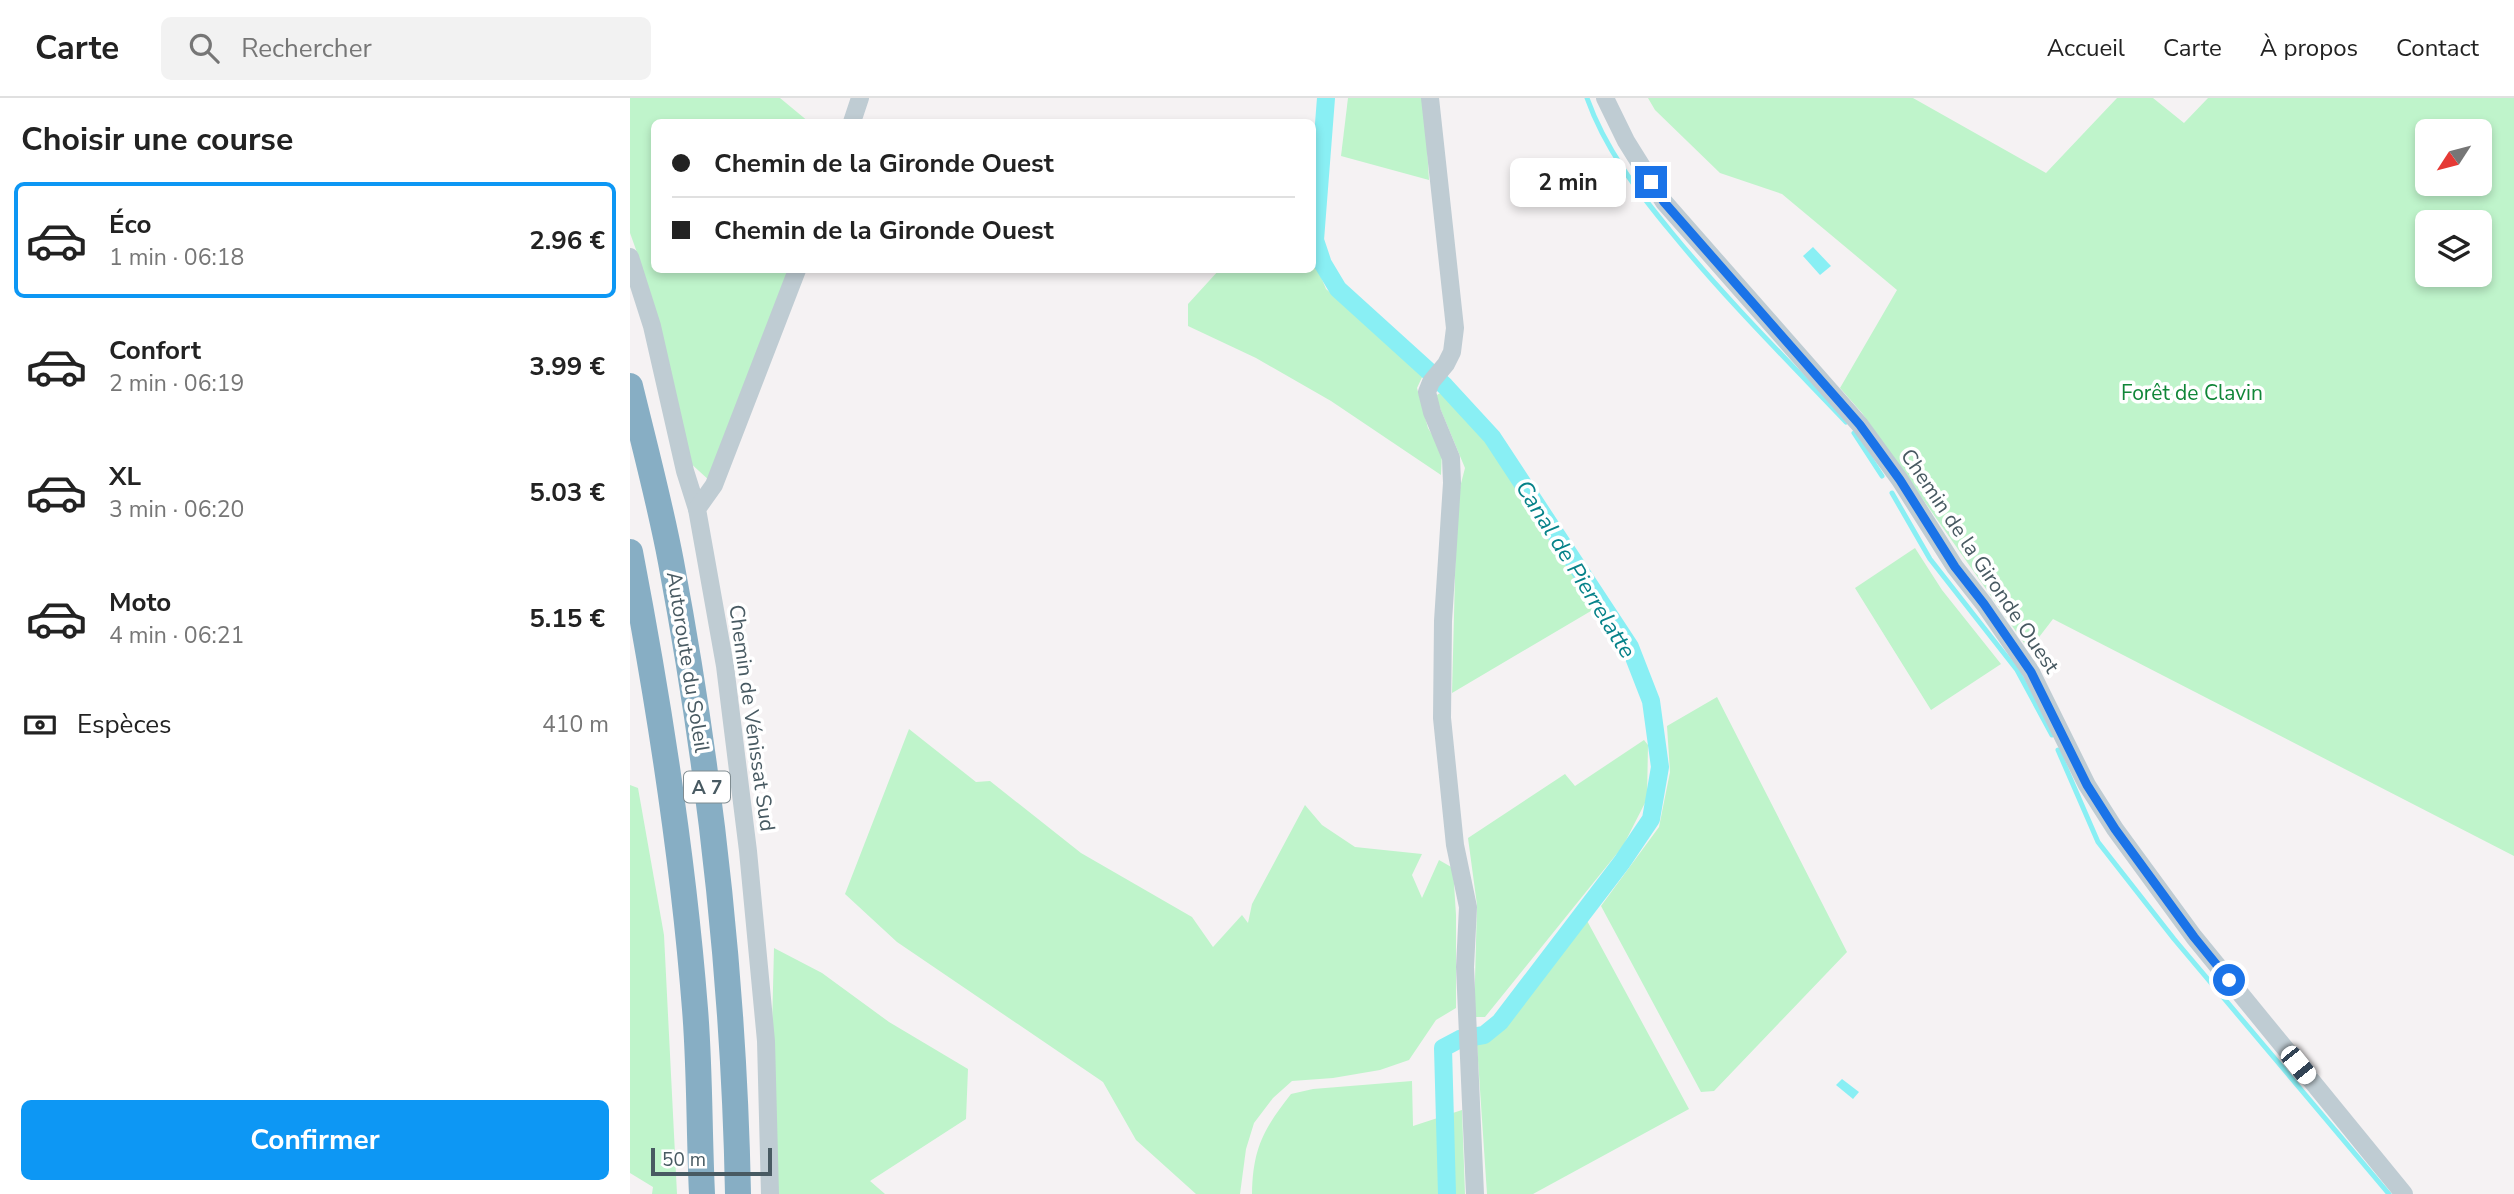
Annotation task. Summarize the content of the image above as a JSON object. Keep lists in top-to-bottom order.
{
  "streets": {
    "highway": ["Autoroute du Soleil", "A 7"],
    "street": ["Chemin de la Gironde Ouest", "Chemin de Vénissat Sud"]
  },
  "water": ["Canal de Pierrelatte"],
  "parks": ["Forêt de Clavin"],
  "scale_bar": "50 m",
  "north": "bottom left",
  "page": {
    "header": "Carte",
    "search": "Rechercher",
    "nav": [
      "Accueil",
      "Carte",
      "À propos",
      "Contact"
    ],
    "heading": "Choisir une course",
    "banner": ["Chemin de la Gironde Ouest", "Chemin de la Gironde Ouest"],
    "bubble": "2 min",
    "list": [
      {
        "name": "Éco",
        "note": "1 min · 06:18",
        "value": "2.96 €"
      },
      {
        "name": "Confort",
        "note": "2 min · 06:19",
        "value": "3.99 €"
      },
      {
        "name": "XL",
        "note": "3 min · 06:20",
        "value": "5.03 €"
      },
      {
        "name": "Moto",
        "note": "4 min · 06:21",
        "value": "5.15 €"
      }
    ],
    "pay": ["Espèces", "410 m"],
    "buttons": "Confirmer",
    "scale": "50 m"
  }
}
